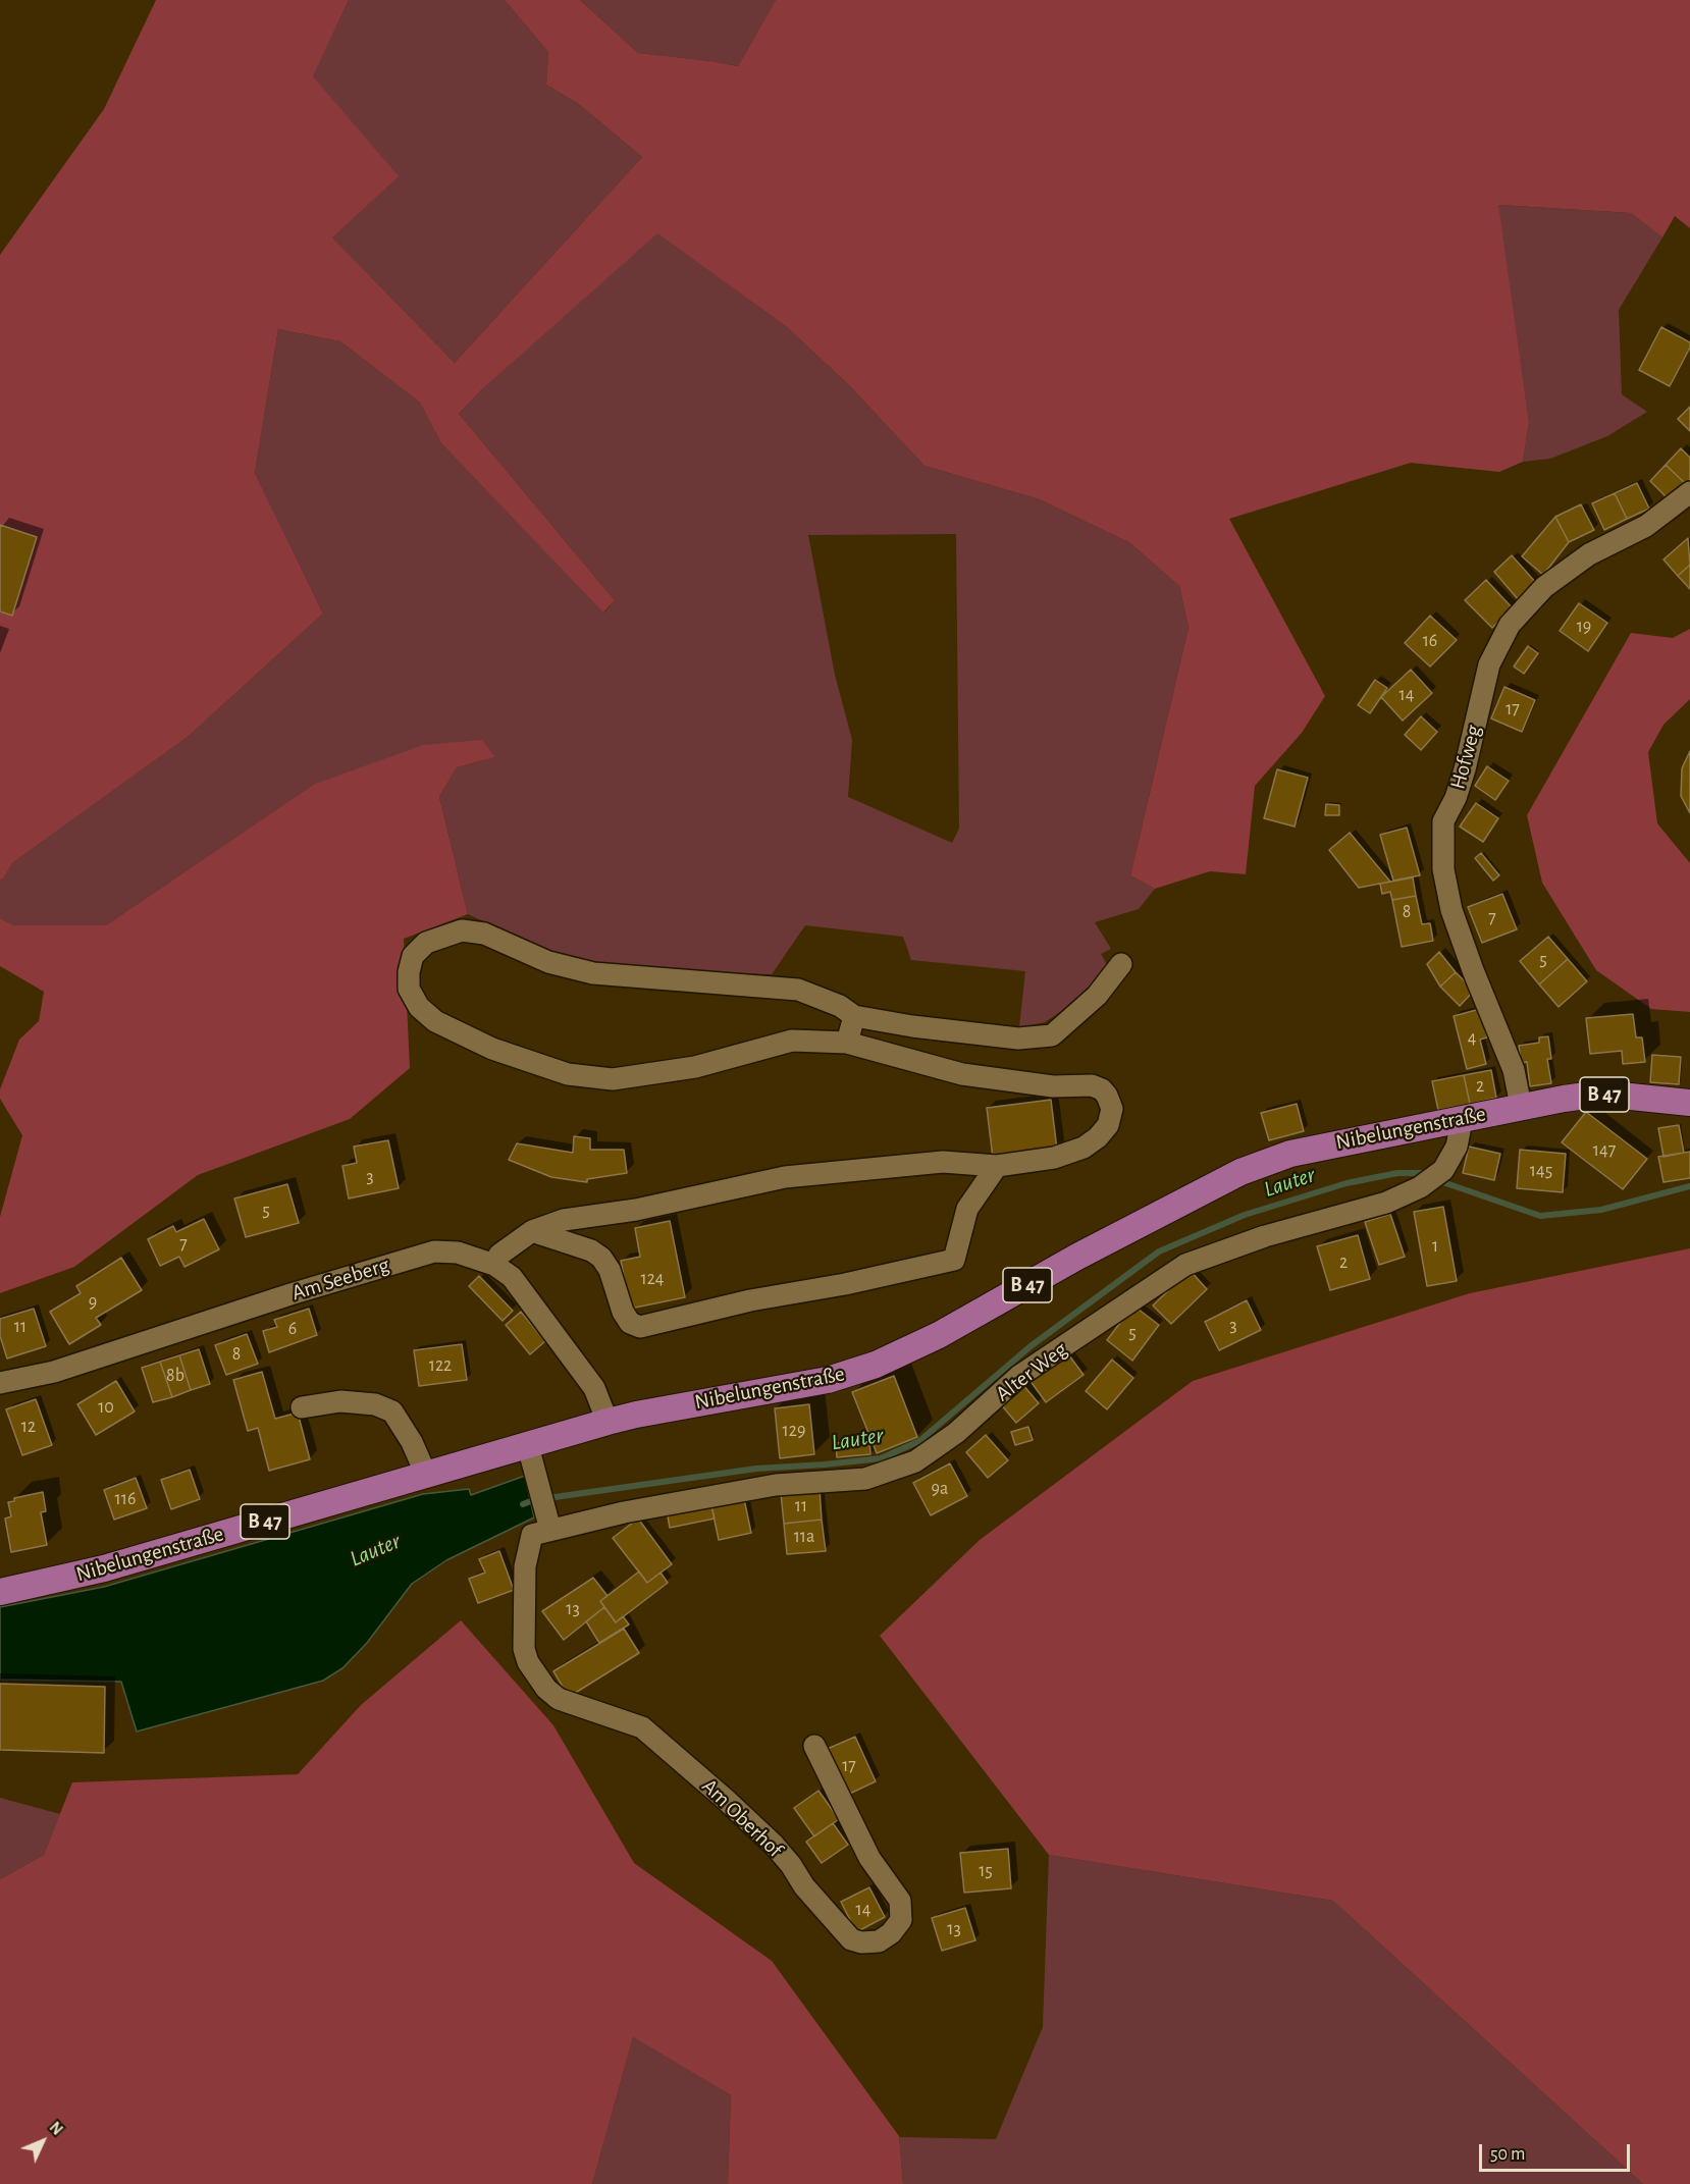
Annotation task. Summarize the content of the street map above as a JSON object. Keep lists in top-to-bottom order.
{
  "streets": {
    "main road": ["B 47", "Nibelungenstraße"],
    "street": [
      "Hofweg",
      "Am Seeberg",
      "Alter Weg",
      "Am Oberhof"
    ]
  },
  "crossings": [
    ["Hofweg", "Nibelungenstraße"],
    ["Nibelungenstraße", "Am Seeberg"],
    ["Nibelungenstraße", "Alter Weg"],
    ["Alter Weg", "Am Oberhof"]
  ],
  "water": ["Lauter"],
  "house_numbers": [
    "19",
    "16",
    "14",
    "17",
    "8",
    "7",
    "5",
    "4",
    "2",
    "147",
    "145",
    "3",
    "5",
    "7",
    "1",
    "2",
    "124",
    "9",
    "3",
    "11",
    "6",
    "5",
    "8",
    "122",
    "8b",
    "10",
    "12",
    "129",
    "9a",
    "116",
    "11",
    "11a",
    "13",
    "17",
    "15",
    "14",
    "13"
  ],
  "scale_bar": "50 m",
  "north": "top right"
}
